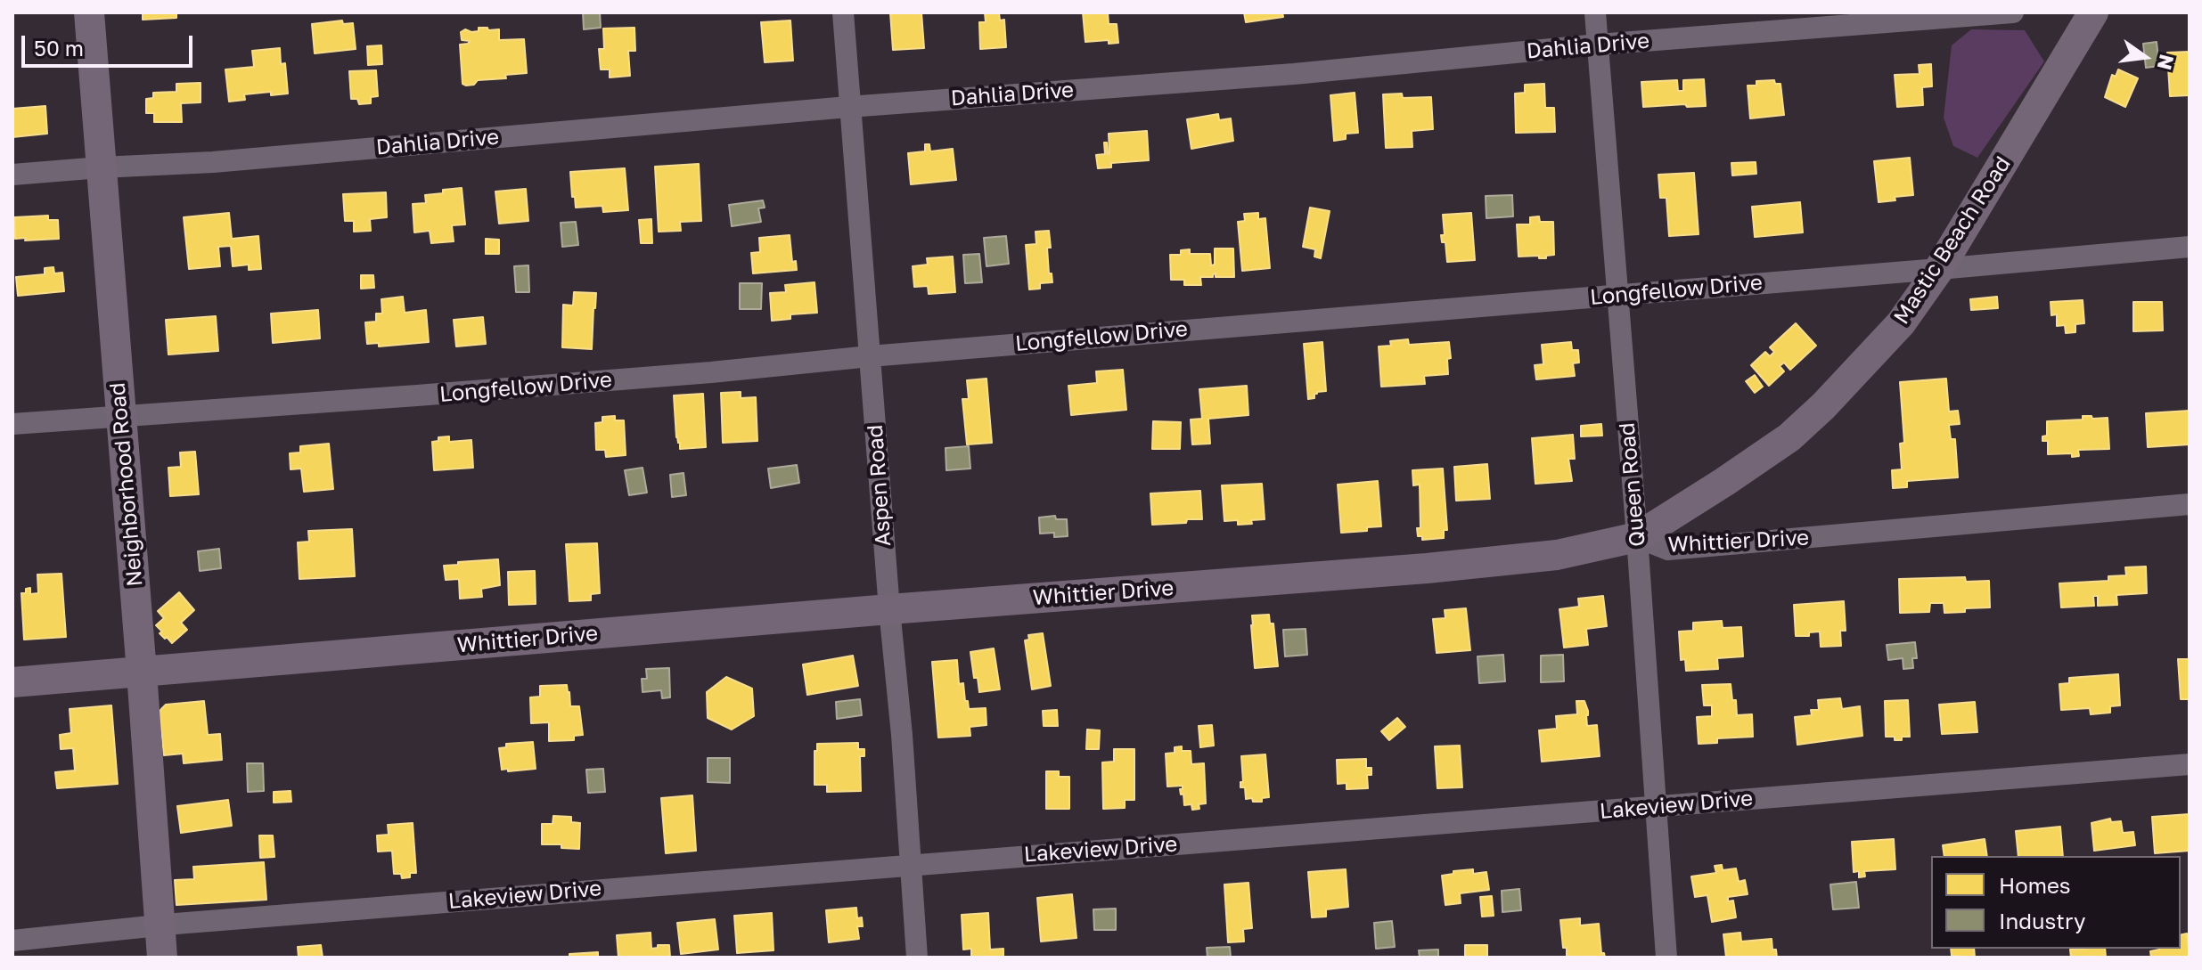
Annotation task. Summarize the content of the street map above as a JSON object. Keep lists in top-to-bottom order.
{
  "streets": {
    "street": [
      "Dahlia Drive",
      "Mastic Beach Road",
      "Longfellow Drive",
      "Neighborhood Road",
      "Queen Road",
      "Aspen Road",
      "Whittier Drive",
      "Lakeview Drive"
    ]
  },
  "crossings": [
    ["Dahlia Drive", "Neighborhood Road"],
    ["Dahlia Drive", "Queen Road"],
    ["Dahlia Drive", "Aspen Road"],
    ["Mastic Beach Road", "Longfellow Drive"],
    ["Mastic Beach Road", "Queen Road"],
    ["Mastic Beach Road", "Whittier Drive"],
    ["Longfellow Drive", "Neighborhood Road"],
    ["Longfellow Drive", "Queen Road"],
    ["Longfellow Drive", "Aspen Road"],
    ["Neighborhood Road", "Whittier Drive"],
    ["Neighborhood Road", "Lakeview Drive"],
    ["Queen Road", "Whittier Drive"],
    ["Queen Road", "Lakeview Drive"],
    ["Aspen Road", "Whittier Drive"],
    ["Aspen Road", "Lakeview Drive"]
  ],
  "legend": ["Homes", "Industry"],
  "scale_bar": "50 m",
  "north": "right"
}
